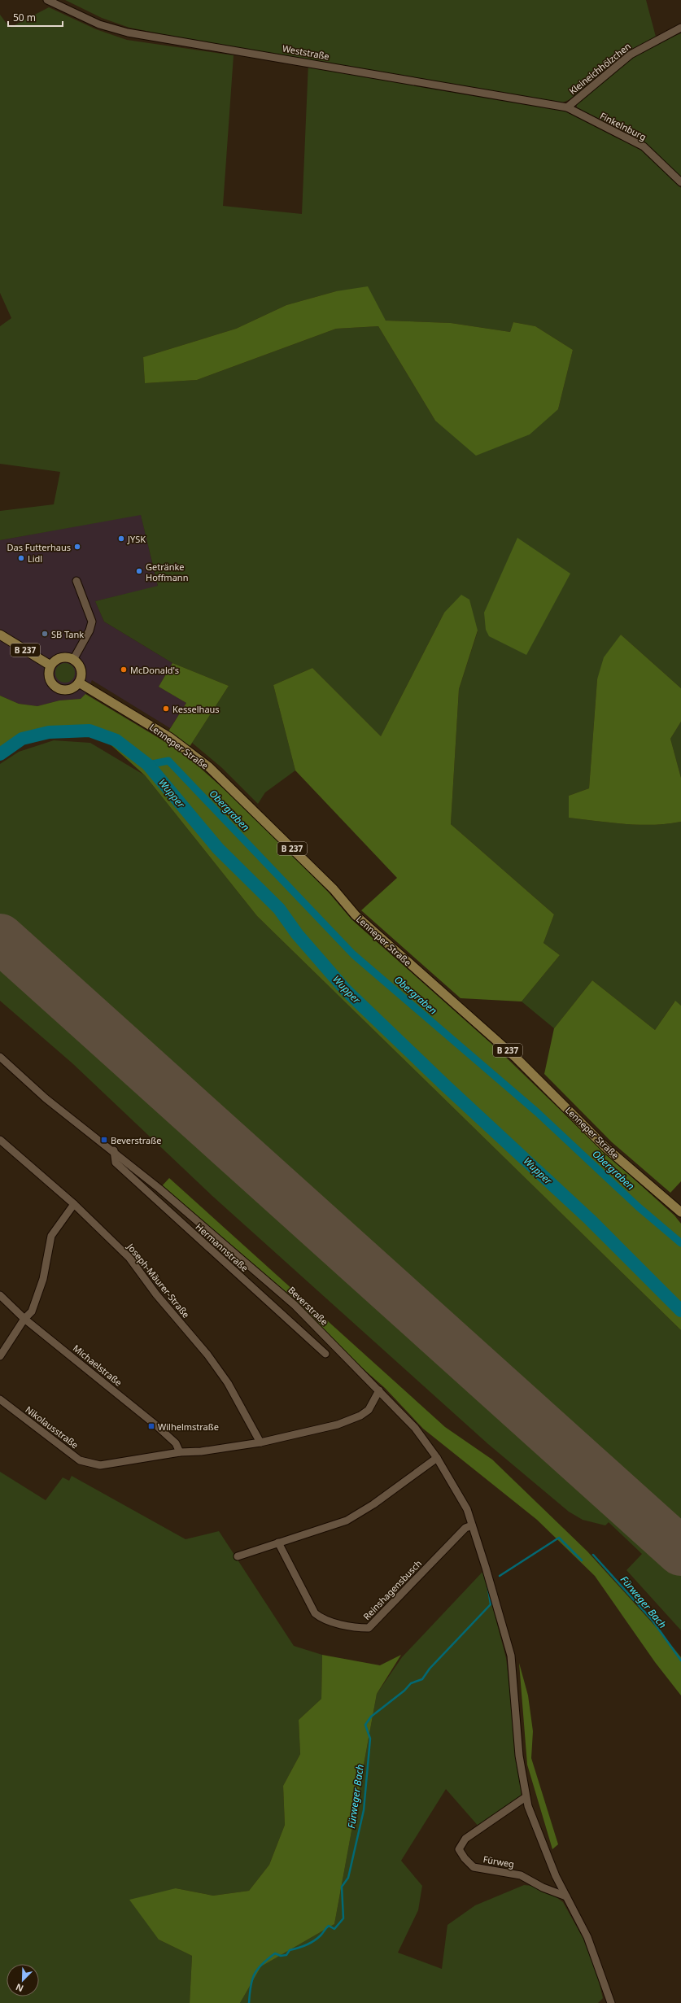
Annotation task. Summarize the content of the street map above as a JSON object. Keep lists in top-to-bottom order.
{
  "streets": {
    "main road": ["B 237", "Lenneper Straße"],
    "street": [
      "Weststraße",
      "Kleineichhölzchen",
      "Finkelnburg",
      "Hermannstraße",
      "Joseph-Mäurer-Straße",
      "Beverstraße",
      "Michaelstraße",
      "Nikolausstraße",
      "Reinshagensbusch",
      "Fürweg"
    ]
  },
  "crossings": [
    ["Weststraße", "Kleineichhölzchen"],
    ["Weststraße", "Finkelnburg"],
    ["Kleineichhölzchen", "Finkelnburg"],
    ["B 237", "Lenneper Straße"],
    ["Hermannstraße", "Beverstraße"],
    ["Beverstraße", "Reinshagensbusch"],
    ["Beverstraße", "Fürweg"],
    ["Michaelstraße", "Nikolausstraße"]
  ],
  "water": ["Wupper", "Obergraben", "Fürweger Bach"],
  "places": {
    "other": [
      "JYSK",
      "Das Futterhaus",
      "Lidl",
      "Getränke Hoffmann",
      "SB Tank",
      "McDonald's",
      "Kesselhaus"
    ],
    "transit": ["Beverstraße", "Wilhelmstraße"]
  },
  "scale_bar": "50 m",
  "north": "bottom left"
}
